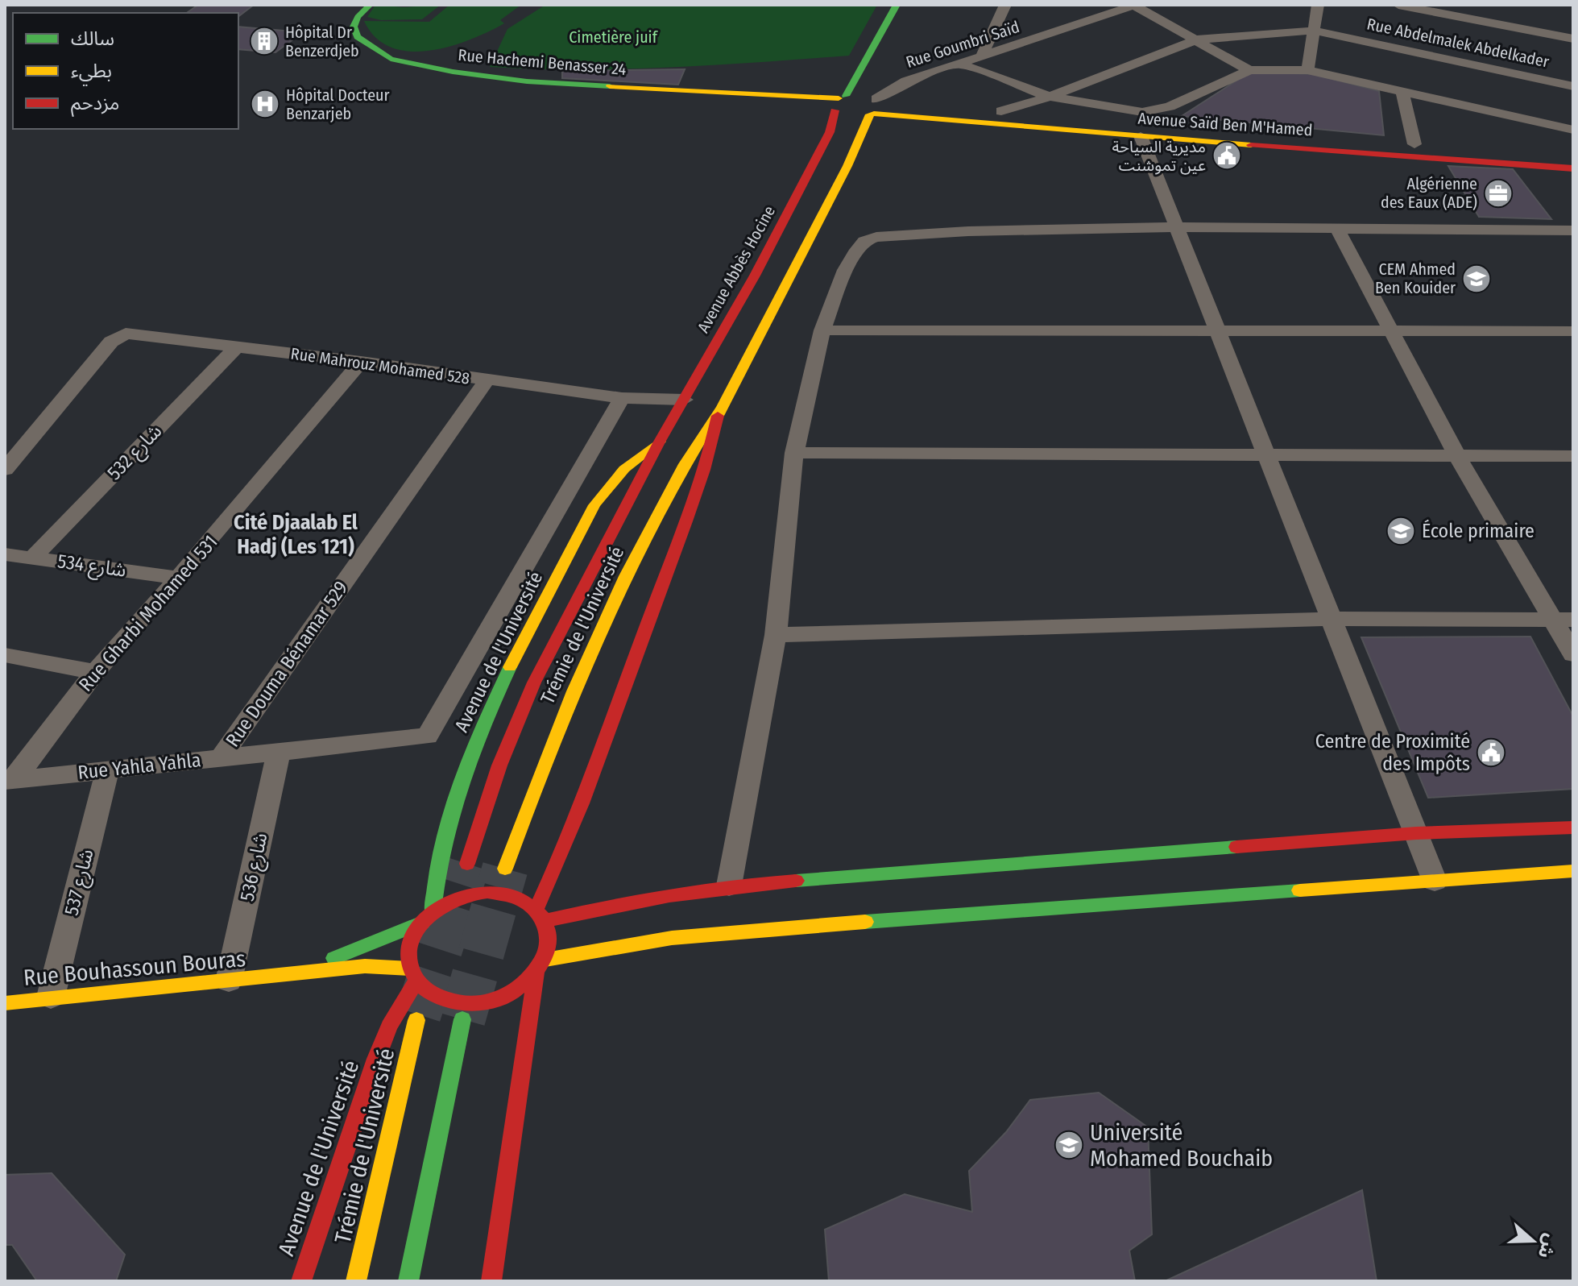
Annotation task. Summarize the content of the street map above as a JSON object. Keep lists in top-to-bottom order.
{
  "streets": {
    "main road": [
      "Rue Hachemi Benasser 24",
      "Avenue Saïd Ben M'Hamed",
      "Avenue Abbès Hocine",
      "Trémie de l'Université",
      "Avenue de l'Université",
      "Rue Bouhassoun Bouras"
    ],
    "street": [
      "Rue Abdelmalek Abdelkader",
      "Rue Goumbri Saïd",
      "Rue Mahrouz Mohamed 528",
      "532 شارع",
      "534 شارع",
      "Rue Gharbi Mohamed 531",
      "Rue Douma Bénamar 529",
      "Rue Yahla Yahla",
      "شارع 536",
      "537 شارع"
    ]
  },
  "crossings": [
    ["Rue Abdelmalek Abdelkader", "Avenue Saïd Ben M'Hamed"],
    ["Rue Goumbri Saïd", "Avenue Saïd Ben M'Hamed"],
    ["Rue Hachemi Benasser 24", "Avenue Abbès Hocine"],
    ["Avenue Abbès Hocine", "Rue Mahrouz Mohamed 528"],
    ["Avenue Abbès Hocine", "Trémie de l'Université"],
    ["Avenue Abbès Hocine", "Avenue de l'Université"],
    ["Rue Mahrouz Mohamed 528", "532 شارع"],
    ["Rue Mahrouz Mohamed 528", "Rue Gharbi Mohamed 531"],
    ["Rue Mahrouz Mohamed 528", "Rue Douma Bénamar 529"],
    ["Rue Mahrouz Mohamed 528", "Rue Yahla Yahla"],
    ["532 شارع", "534 شارع"],
    ["534 شارع", "Rue Gharbi Mohamed 531"],
    ["Rue Gharbi Mohamed 531", "Rue Yahla Yahla"],
    ["Trémie de l'Université", "Avenue de l'Université"],
    ["Avenue de l'Université", "Rue Bouhassoun Bouras"],
    ["Rue Douma Bénamar 529", "Rue Yahla Yahla"],
    ["Rue Yahla Yahla", "شارع 536"],
    ["Rue Yahla Yahla", "537 شارع"],
    ["شارع 536", "Rue Bouhassoun Bouras"],
    ["537 شارع", "Rue Bouhassoun Bouras"]
  ],
  "districts": ["Cité Djaalab El Hadj (Les 121)"],
  "parks": ["Cimetière juif"],
  "places": {
    "building": ["Hôpital Dr Benzerdjeb"],
    "hospital": ["Hôpital Docteur Benzarjeb"],
    "public building": ["مديرية السياحة عين تموشنت", "Centre de Proximité des Impôts"],
    "office": ["Algérienne des Eaux (ADE)"],
    "school or university": ["CEM Ahmed Ben Kouider", "École primaire", "Université Mohamed Bouchaib"]
  },
  "legend": ["سالك", "بطيء", "مزدحم"],
  "north": "right"
}
